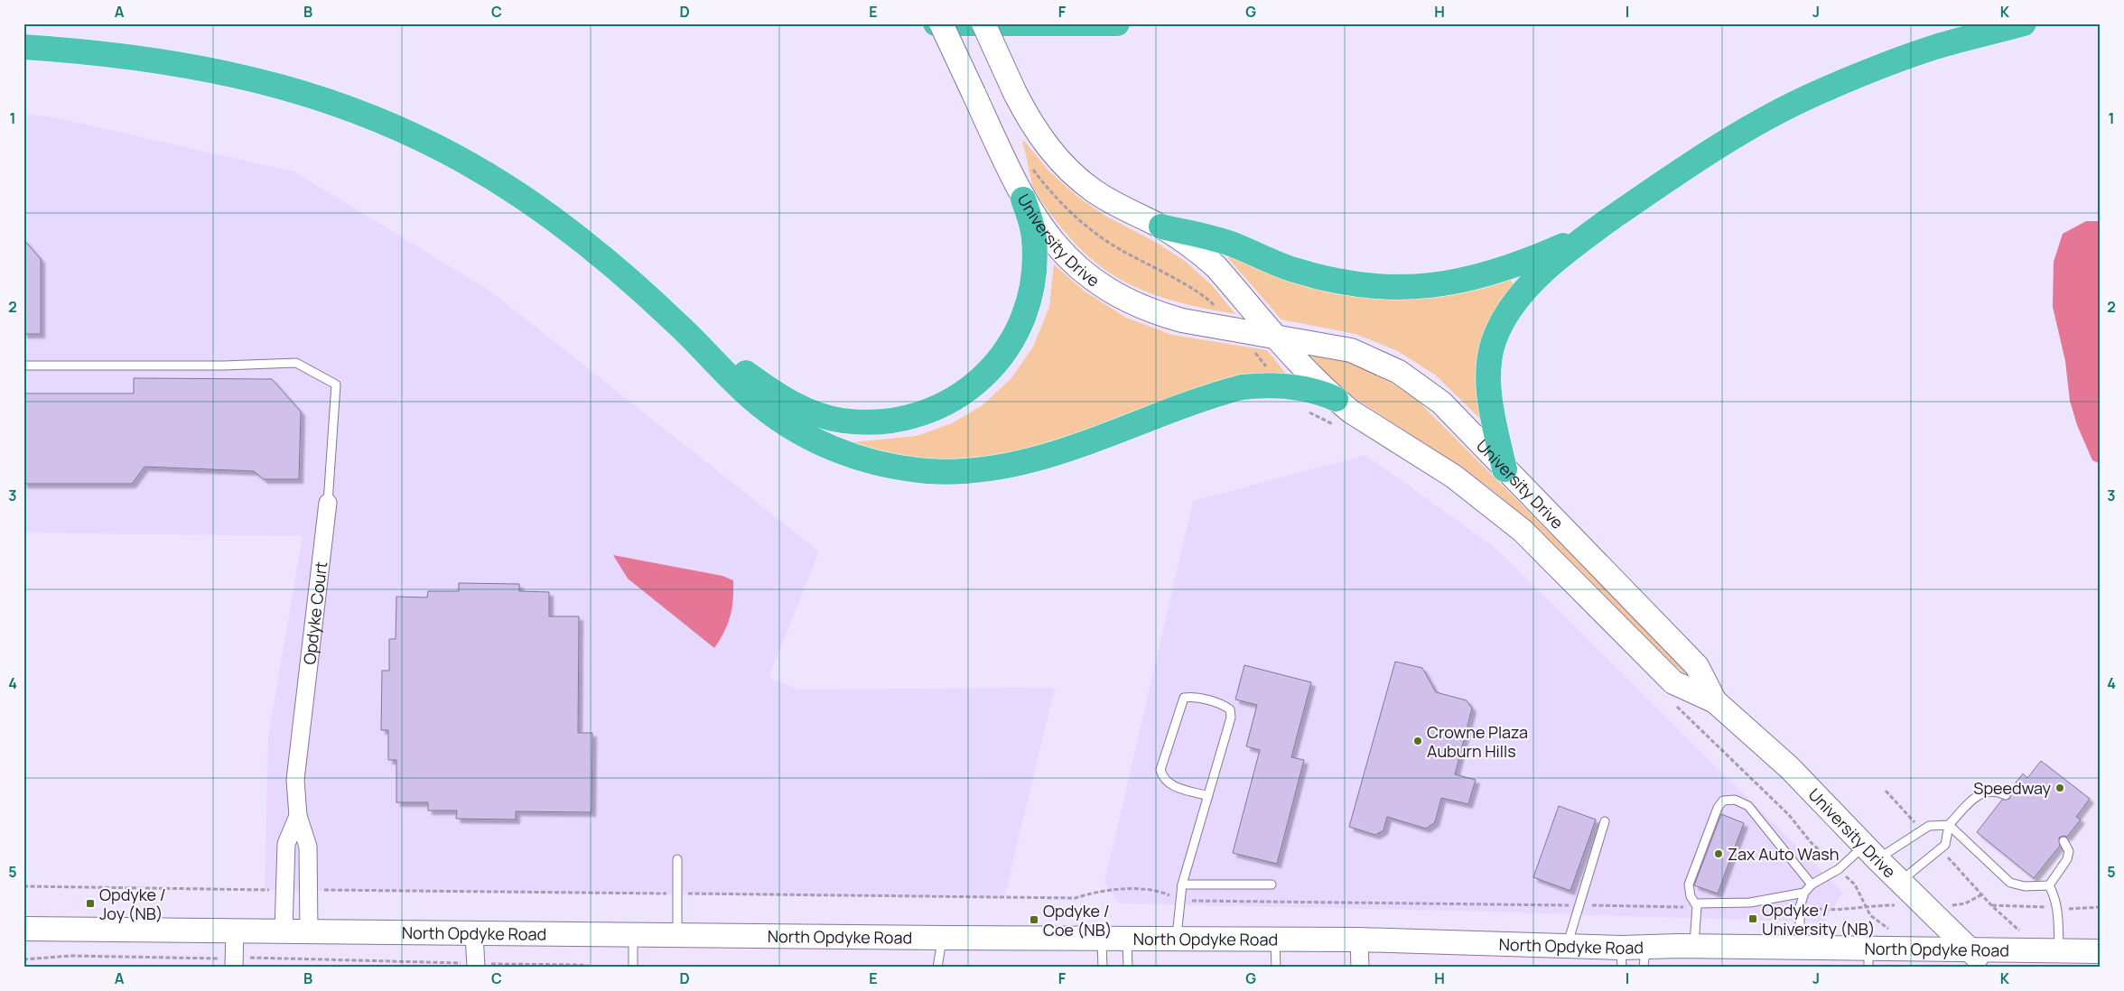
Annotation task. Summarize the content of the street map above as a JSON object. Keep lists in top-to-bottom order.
{
  "streets": {
    "main road": ["University Drive", "North Opdyke Road"],
    "street": ["Opdyke Court"]
  },
  "crossings": [
    ["University Drive", "North Opdyke Road"]
  ],
  "places": {
    "other": ["Crowne Plaza Auburn Hills", "Speedway", "Zax Auto Wash"],
    "transit": ["Opdyke / Joy (NB)", "Opdyke / University (NB)", "Opdyke / Coe (NB)"]
  },
  "grid": {
    "columns": [
      "A",
      "B",
      "C",
      "D",
      "E",
      "F",
      "G",
      "H",
      "I",
      "J",
      "K"
    ],
    "rows": [
      "1",
      "2",
      "3",
      "4",
      "5"
    ]
  }
}
